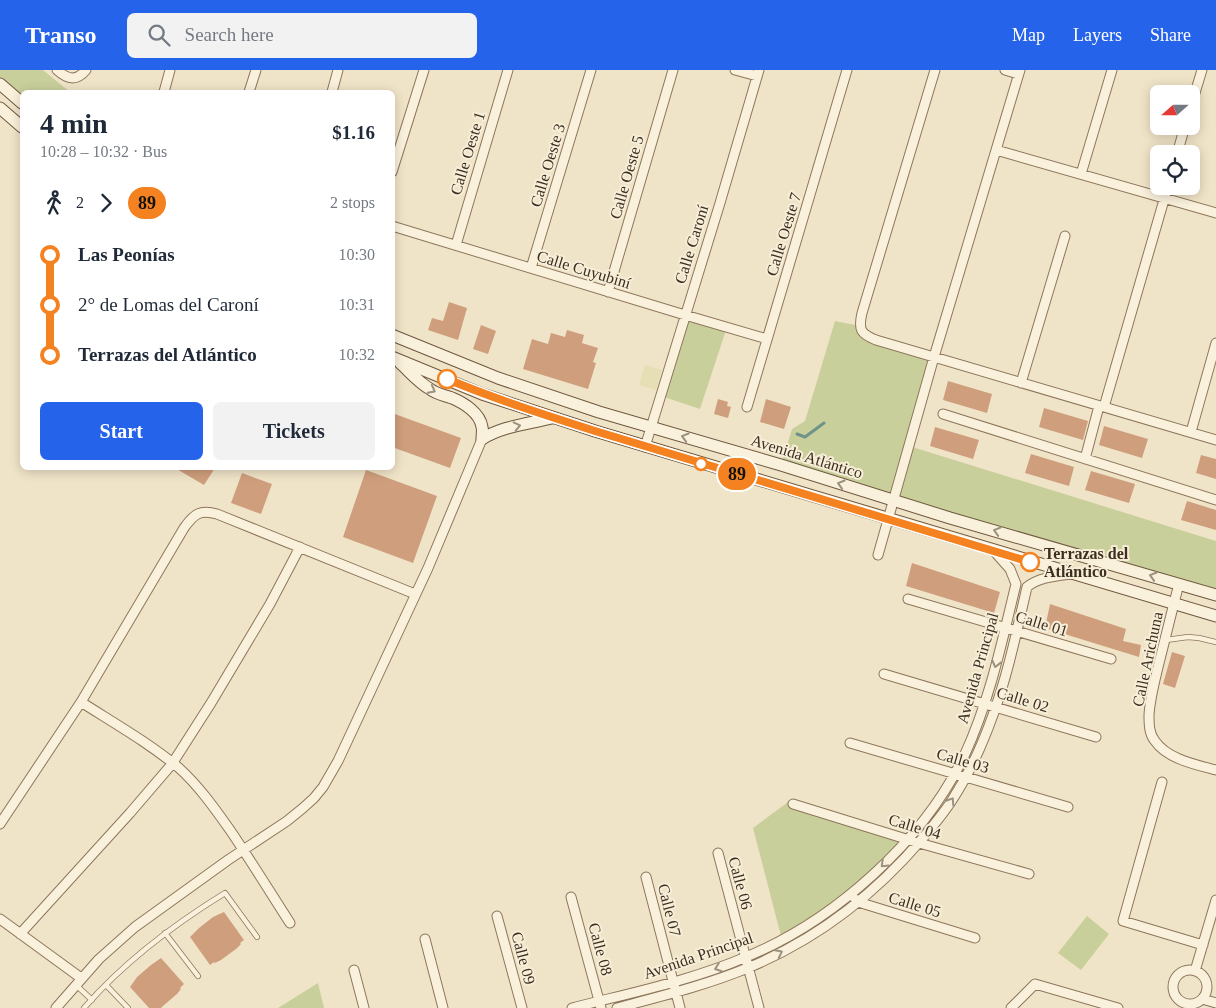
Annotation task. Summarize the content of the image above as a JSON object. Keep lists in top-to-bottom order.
{
  "streets": {
    "main road": ["Avenida Atlántico"],
    "street": [
      "Calle Oeste 1",
      "Calle Oeste 3",
      "Calle Oeste 5",
      "Calle Oeste 7",
      "Calle Caroní",
      "Calle Cuyubiní",
      "Calle 01",
      "Calle Arichuna",
      "Avenida Principal",
      "Calle 02",
      "Calle 03",
      "Calle 04",
      "Calle 06",
      "Calle 05",
      "Calle 07",
      "Calle 08",
      "Calle 09"
    ]
  },
  "crossings": [
    ["Calle Oeste 1", "Calle Cuyubiní"],
    ["Calle Oeste 3", "Calle Cuyubiní"],
    ["Calle Oeste 5", "Calle Cuyubiní"],
    ["Calle Oeste 7", "Calle Cuyubiní"],
    ["Calle Caroní", "Calle Cuyubiní"],
    ["Calle Caroní", "Avenida Atlántico"],
    ["Avenida Atlántico", "Calle Arichuna"],
    ["Calle 01", "Avenida Principal"],
    ["Avenida Principal", "Calle 02"],
    ["Avenida Principal", "Calle 03"],
    ["Avenida Principal", "Calle 04"],
    ["Avenida Principal", "Calle 06"],
    ["Avenida Principal", "Calle 05"],
    ["Avenida Principal", "Calle 07"],
    ["Avenida Principal", "Calle 08"]
  ],
  "places": ["Terrazas del Atlántico"],
  "lines": ["bus line 89"],
  "north": "left",
  "page": {
    "header": "Transo",
    "search": "Search here",
    "nav": ["Map", "Layers", "Share"],
    "on_map": "89",
    "heading": ["4 min", "10:28 – 10:32 · Bus", "$1.16"],
    "legs": ["2", "89", "2 stops"],
    "list": [
      {
        "name": "Las Peonías",
        "value": "10:30"
      },
      {
        "name": "2° de Lomas del Caroní",
        "value": "10:31"
      },
      {
        "name": "Terrazas del Atlántico",
        "value": "10:32"
      }
    ],
    "buttons": ["Start", "Tickets"]
  }
}
